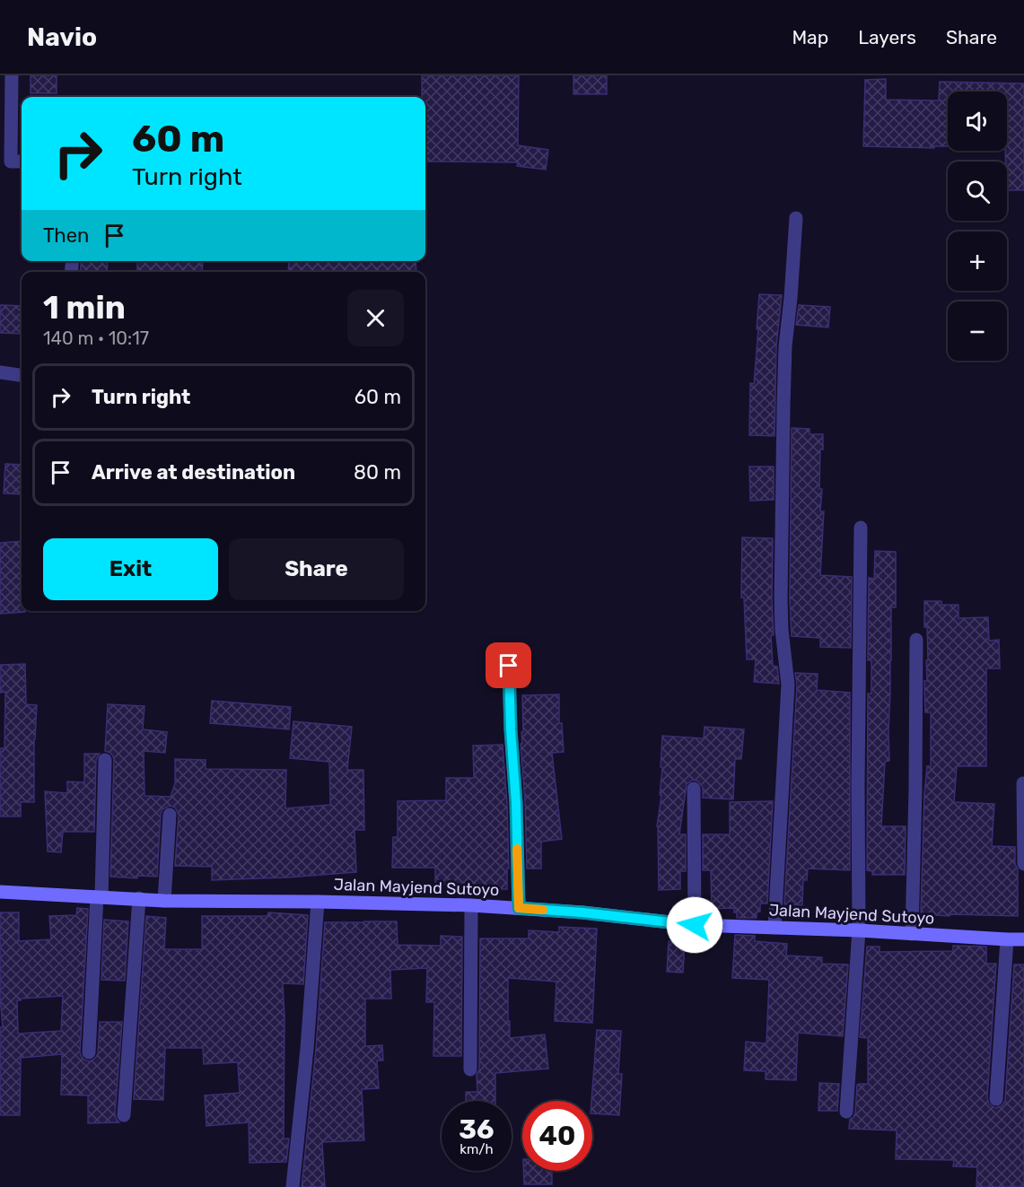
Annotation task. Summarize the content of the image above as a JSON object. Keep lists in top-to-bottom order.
{
  "streets": {
    "street": ["Jalan Mayjend Sutoyo"]
  },
  "page": {
    "header": "Navio",
    "nav": ["Map", "Layers", "Share"],
    "map_buttons": ["+", "−"],
    "turn": ["60 m", "Turn right"],
    "then": "Then",
    "heading": ["1 min", "140 m · 10:17"],
    "list": [
      {
        "name": "Turn right",
        "value": "60 m"
      },
      {
        "name": "Arrive at destination",
        "value": "80 m"
      }
    ],
    "buttons": ["Exit", "Share"],
    "speed": "36 km/h",
    "limit": "40"
  }
}
